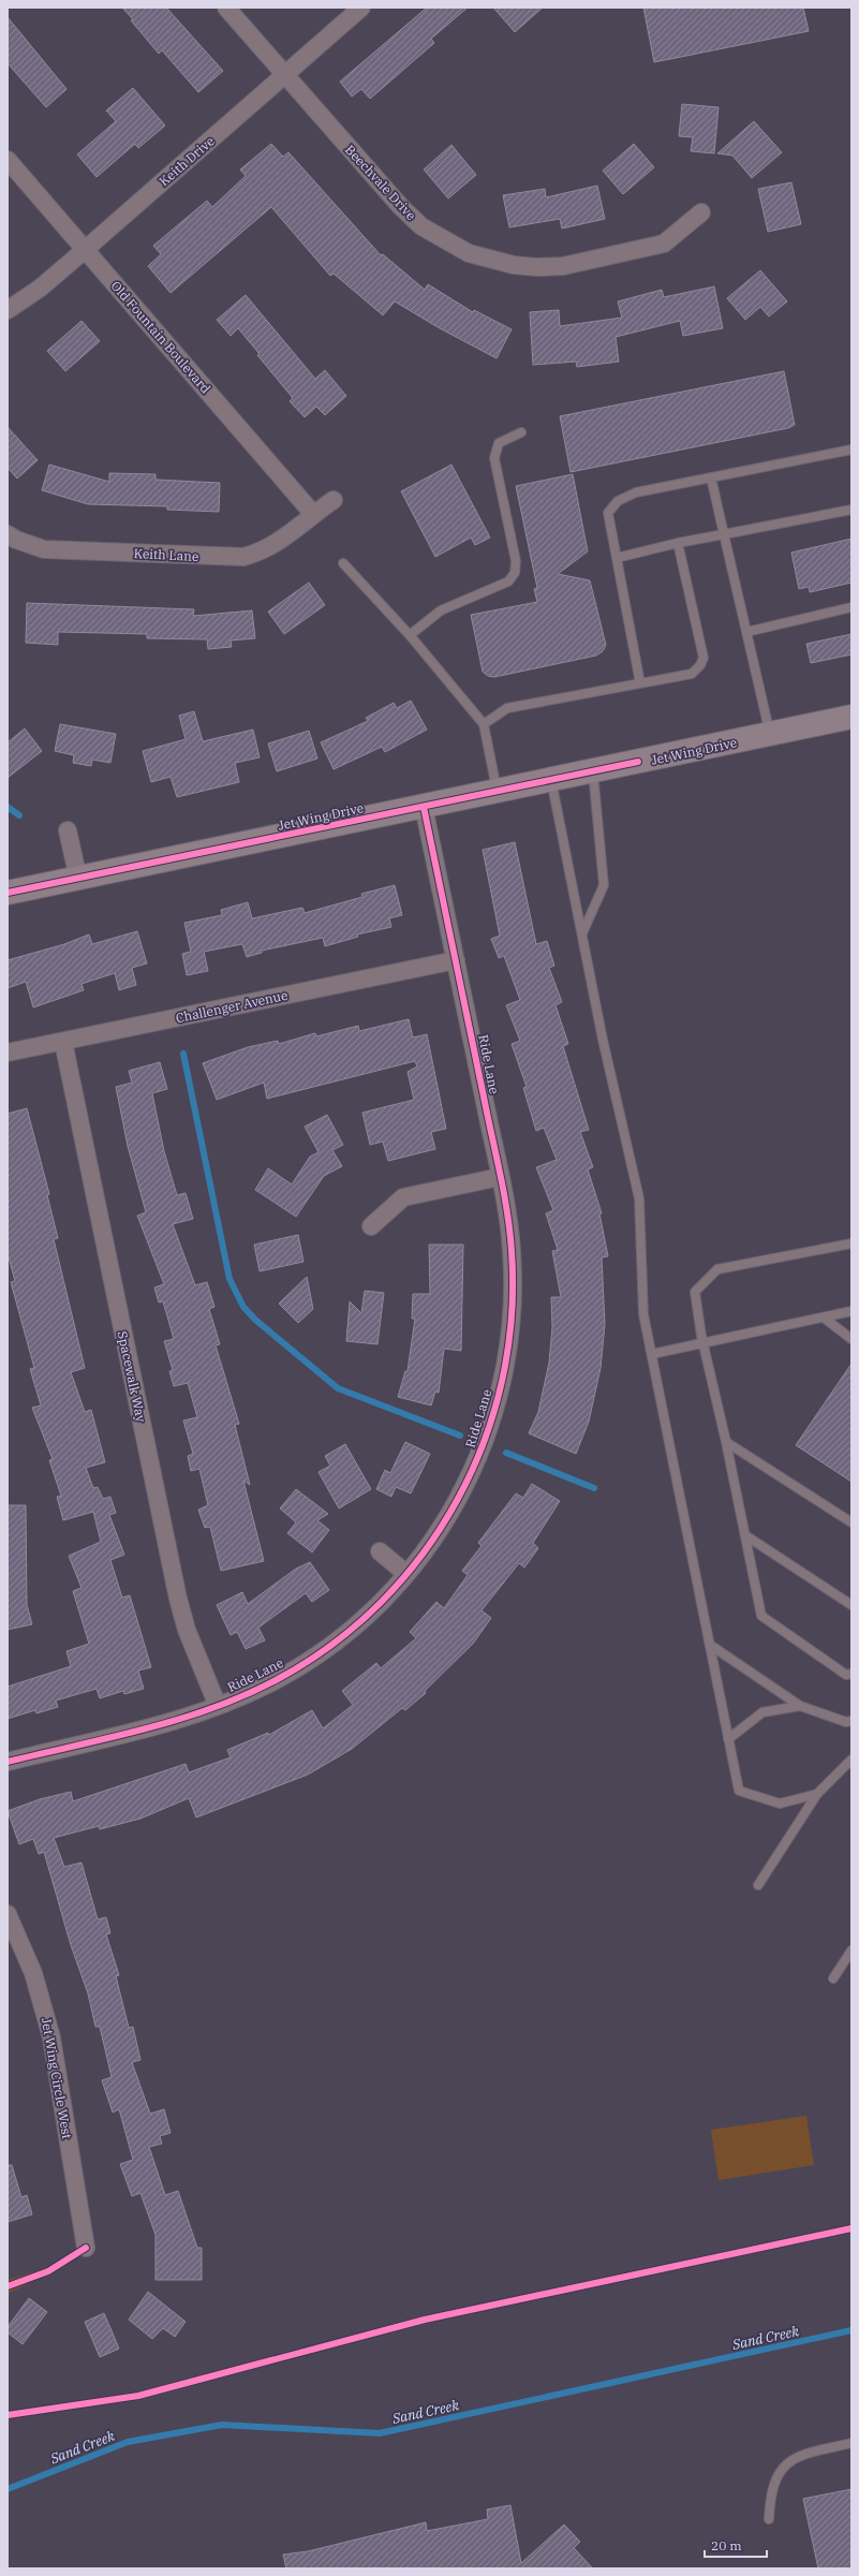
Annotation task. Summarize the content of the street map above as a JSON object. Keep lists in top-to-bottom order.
{
  "streets": {
    "main road": ["Jet Wing Drive"],
    "street": [
      "Keith Drive",
      "Beechvale Drive",
      "Old Fountain Boulevard",
      "Keith Lane",
      "Challenger Avenue",
      "Ride Lane",
      "Spacewalk Way",
      "Jet Wing Circle West"
    ]
  },
  "crossings": [
    ["Keith Drive", "Beechvale Drive"],
    ["Keith Drive", "Old Fountain Boulevard"],
    ["Old Fountain Boulevard", "Keith Lane"],
    ["Jet Wing Drive", "Ride Lane"],
    ["Challenger Avenue", "Ride Lane"],
    ["Challenger Avenue", "Spacewalk Way"],
    ["Ride Lane", "Spacewalk Way"]
  ],
  "water": ["Sand Creek"],
  "scale_bar": "20 m"
}
